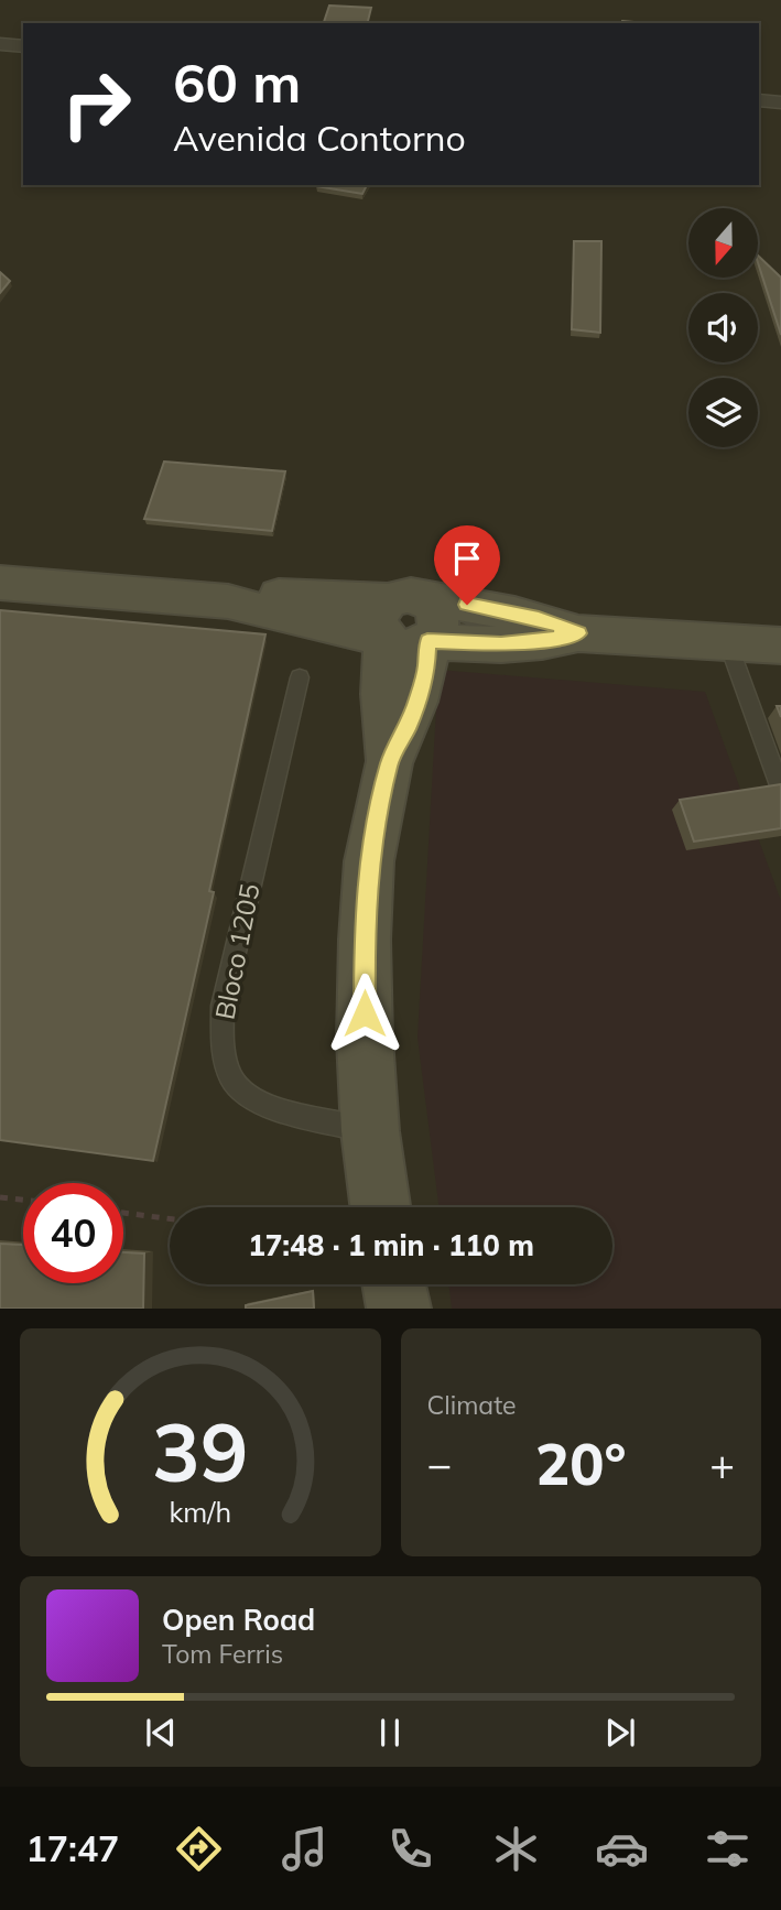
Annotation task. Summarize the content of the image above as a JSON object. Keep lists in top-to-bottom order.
{
  "streets": {
    "lane": ["Bloco 1205"]
  },
  "north": "bottom",
  "page": {
    "turn": ["60 m", "Avenida Contorno"],
    "limit": "40",
    "trip": "17:48 · 1 min · 110 m",
    "tile": "Climate",
    "heat": ["−", "20°", "+"],
    "song": ["Open Road", "Tom Ferris"],
    "tabs": "17:47",
    "gauge": ["39", "km/h"]
  }
}
